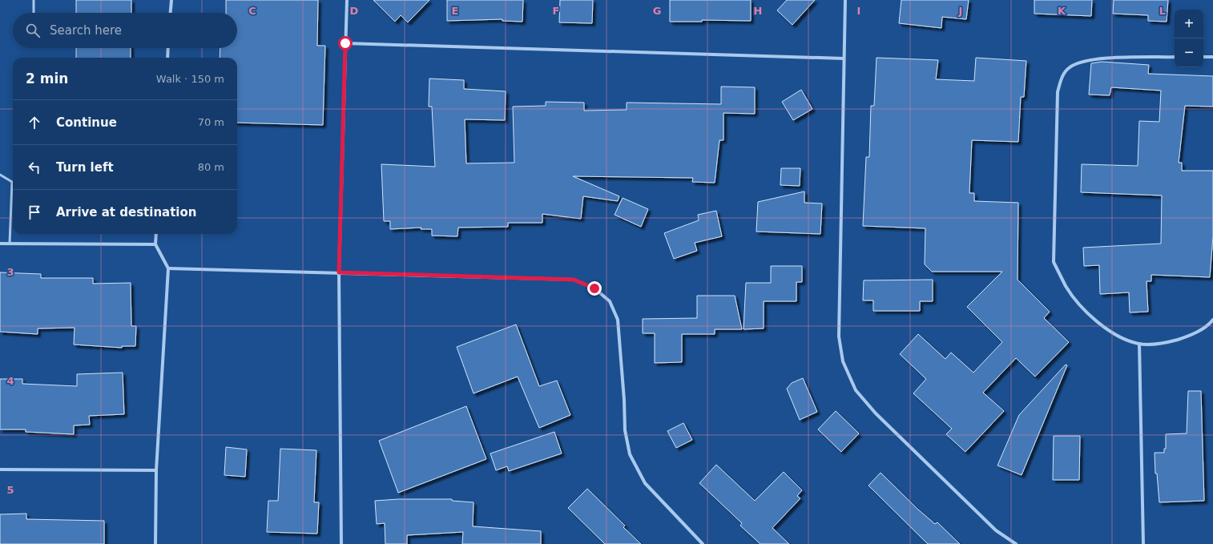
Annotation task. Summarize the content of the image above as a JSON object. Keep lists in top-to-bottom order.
{
  "page": {
    "map_buttons": ["+", "−"],
    "search": "Search here",
    "heading": ["2 min", "Walk · 150 m"],
    "list": [
      ["Continue", "70 m"],
      ["Turn left", "80 m"],
      "Arrive at destination"
    ]
  },
  "grid": {
    "columns": [
      "C",
      "D",
      "E",
      "F",
      "G",
      "H",
      "I",
      "J",
      "K",
      "L"
    ],
    "rows": ["3", "4", "5"]
  }
}
